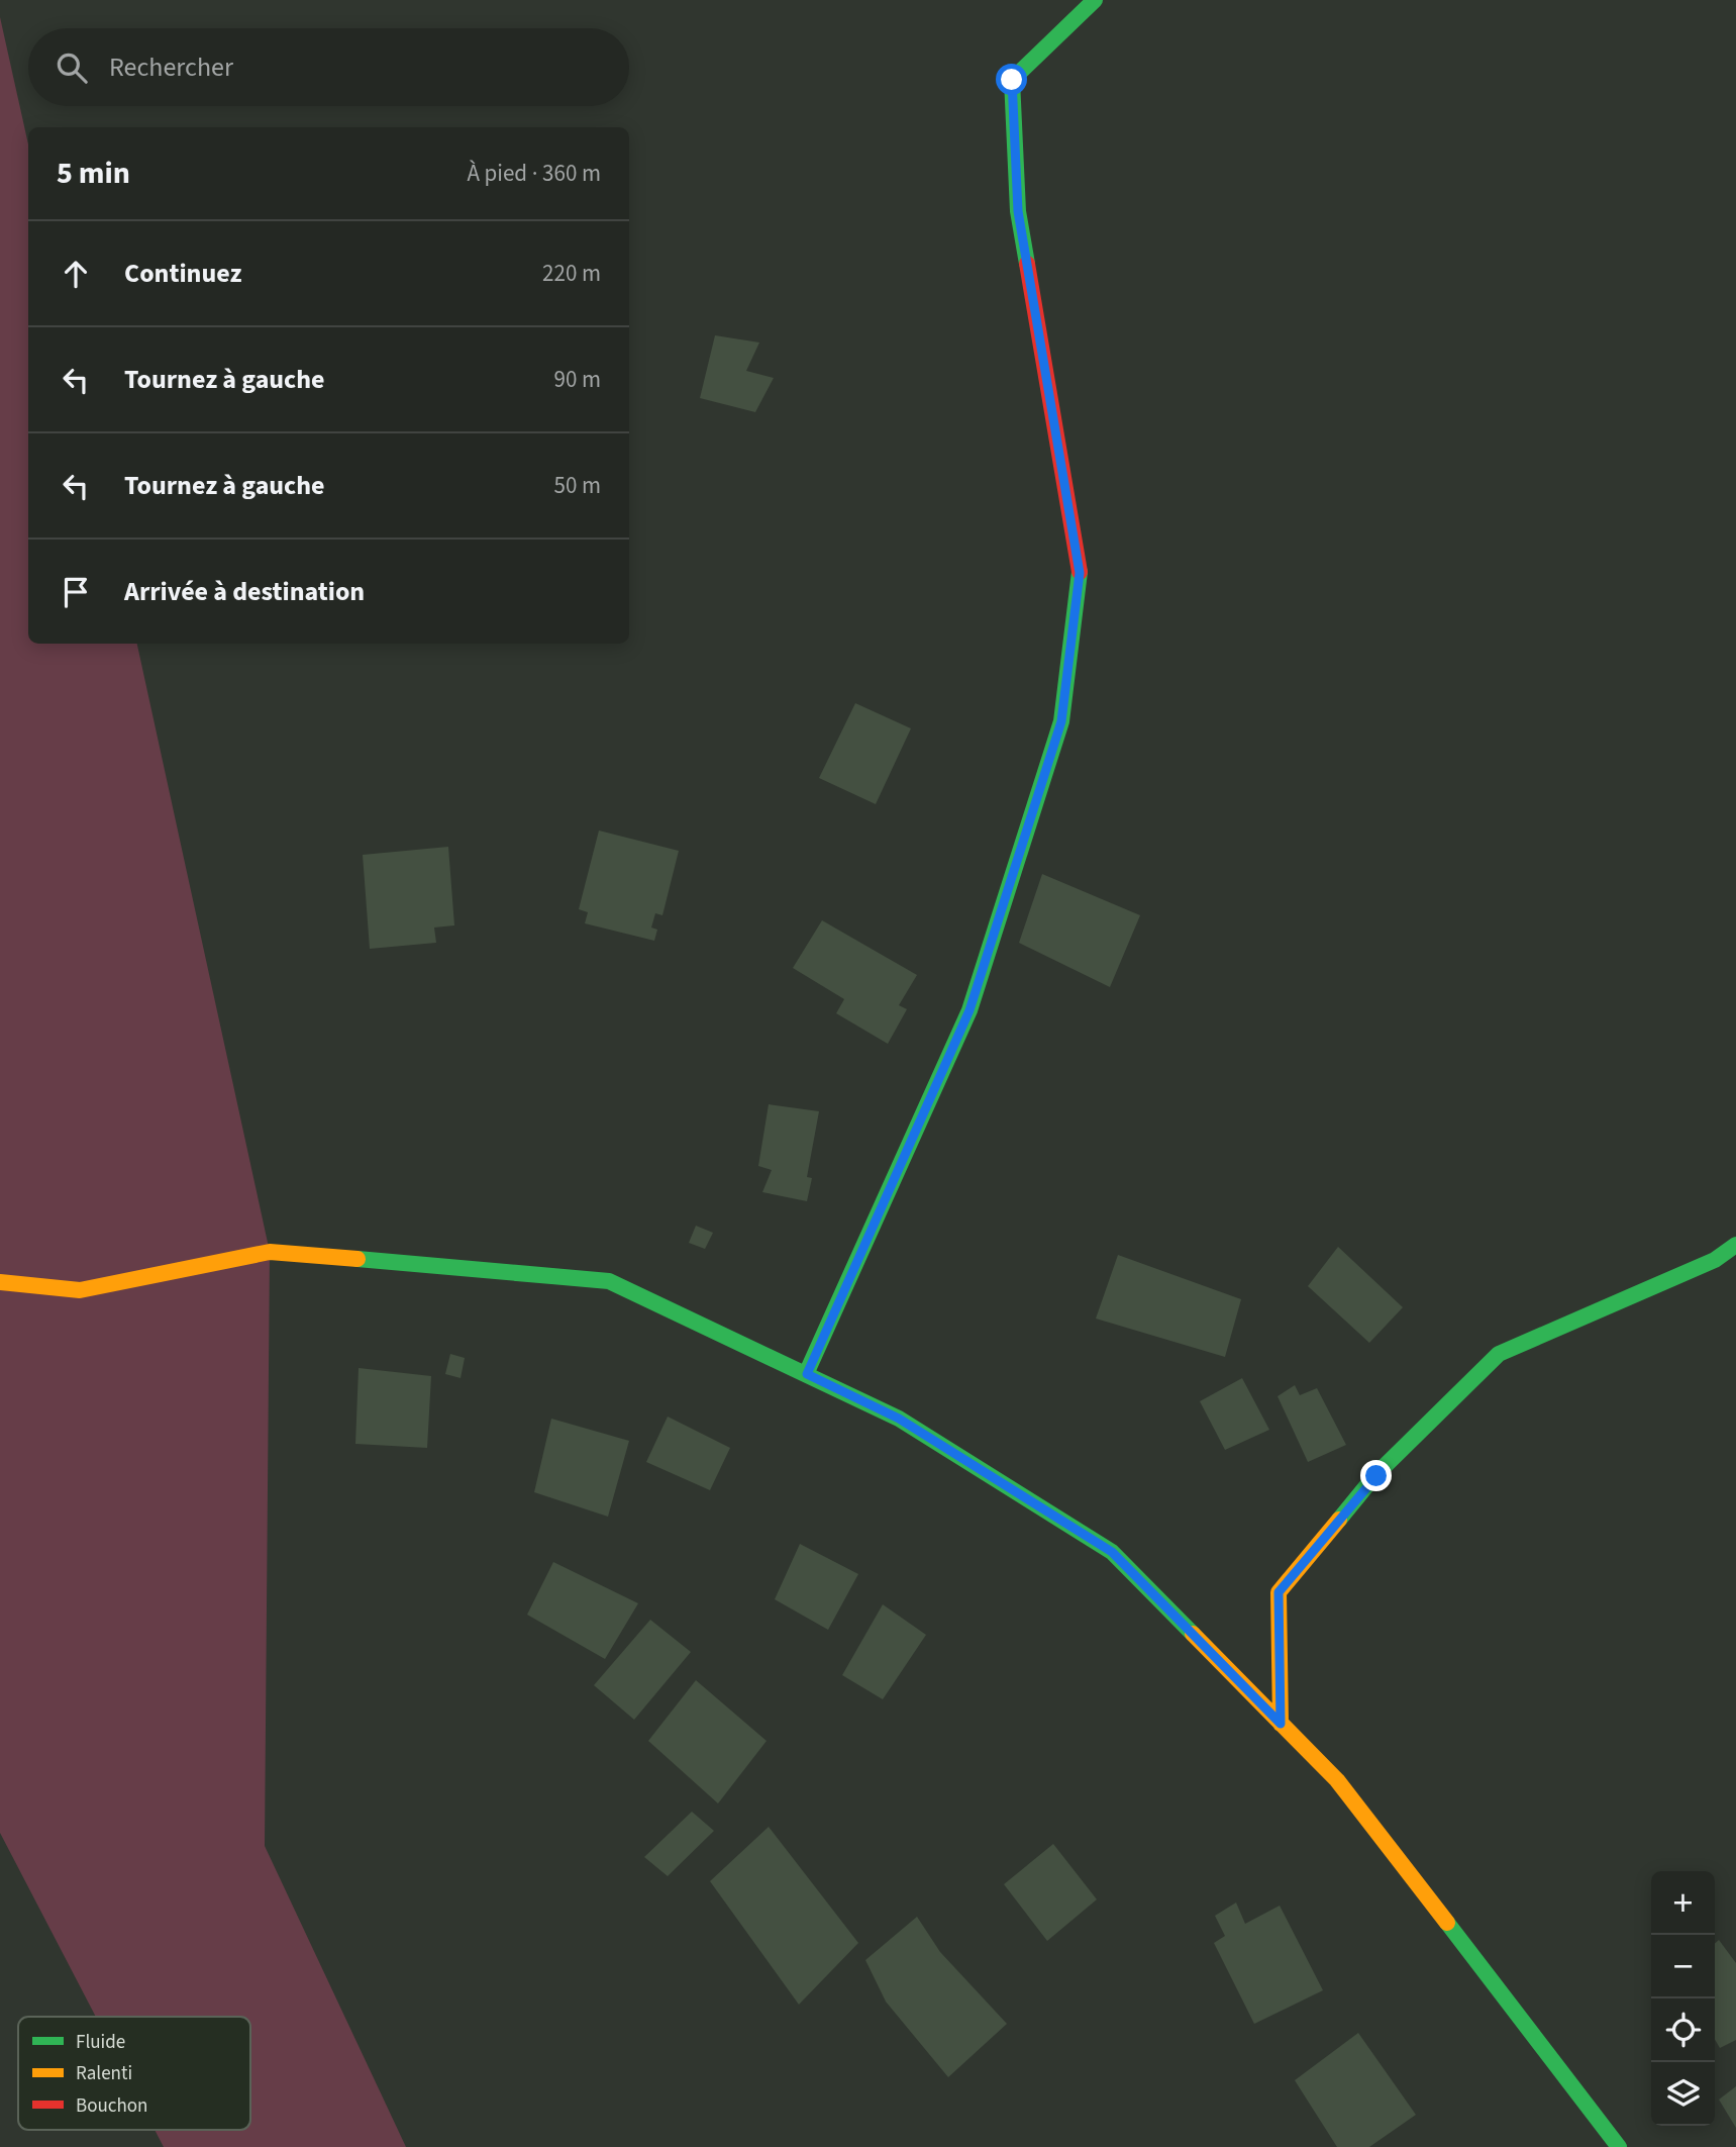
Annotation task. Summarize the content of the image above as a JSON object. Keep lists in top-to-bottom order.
{
  "legend": ["Fluide", "Ralenti", "Bouchon"],
  "page": {
    "search": "Rechercher",
    "heading": ["5 min", "À pied · 360 m"],
    "list": [
      ["Continuez", "220 m"],
      ["Tournez à gauche", "90 m"],
      ["Tournez à gauche", "50 m"],
      "Arrivée à destination"
    ],
    "map_buttons": ["+", "−"]
  }
}
